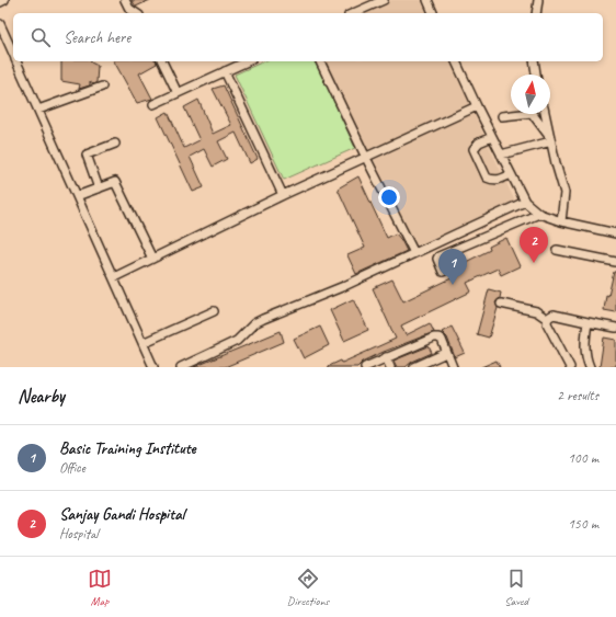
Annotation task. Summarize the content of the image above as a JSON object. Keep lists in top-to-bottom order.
{
  "north": "top",
  "page": {
    "search": "Search here",
    "pins": ["2", "1"],
    "heading": ["Nearby", "2 results"],
    "list": [
      {
        "mark": "1",
        "name": "Basic Training Institute",
        "note": "Office",
        "value": "100 m"
      },
      {
        "mark": "2",
        "name": "Sanjay Gandi Hospital",
        "note": "Hospital",
        "value": "150 m"
      }
    ],
    "nav": ["Map", "Directions", "Saved"]
  }
}
